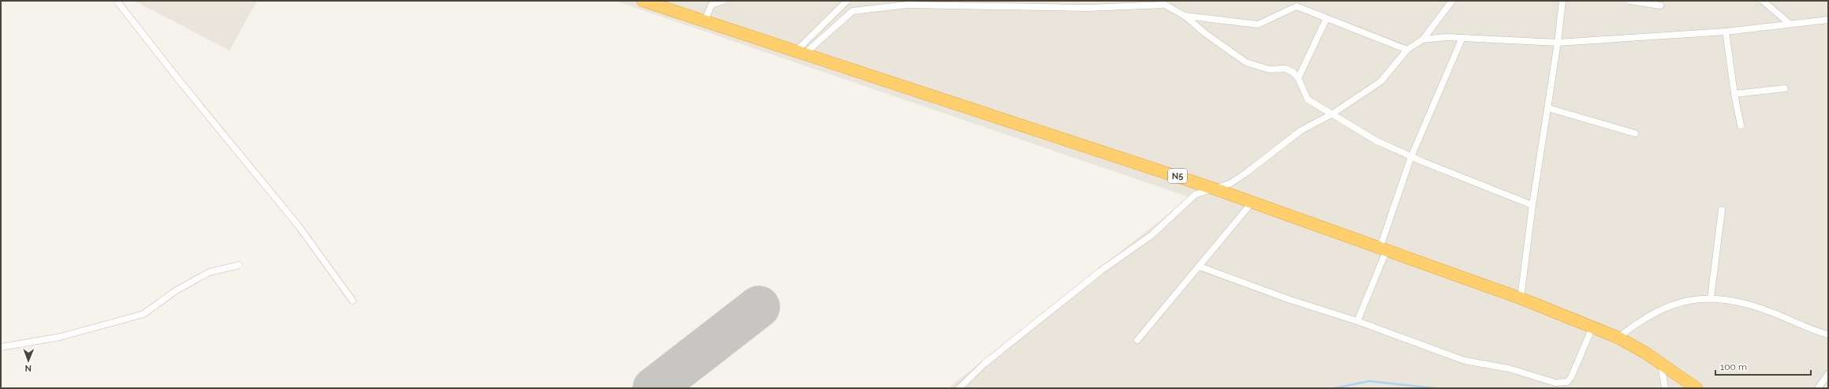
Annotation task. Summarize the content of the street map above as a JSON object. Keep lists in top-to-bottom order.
{
  "streets": {
    "highway": ["N5"]
  },
  "scale_bar": "100 m",
  "north": "bottom"
}
